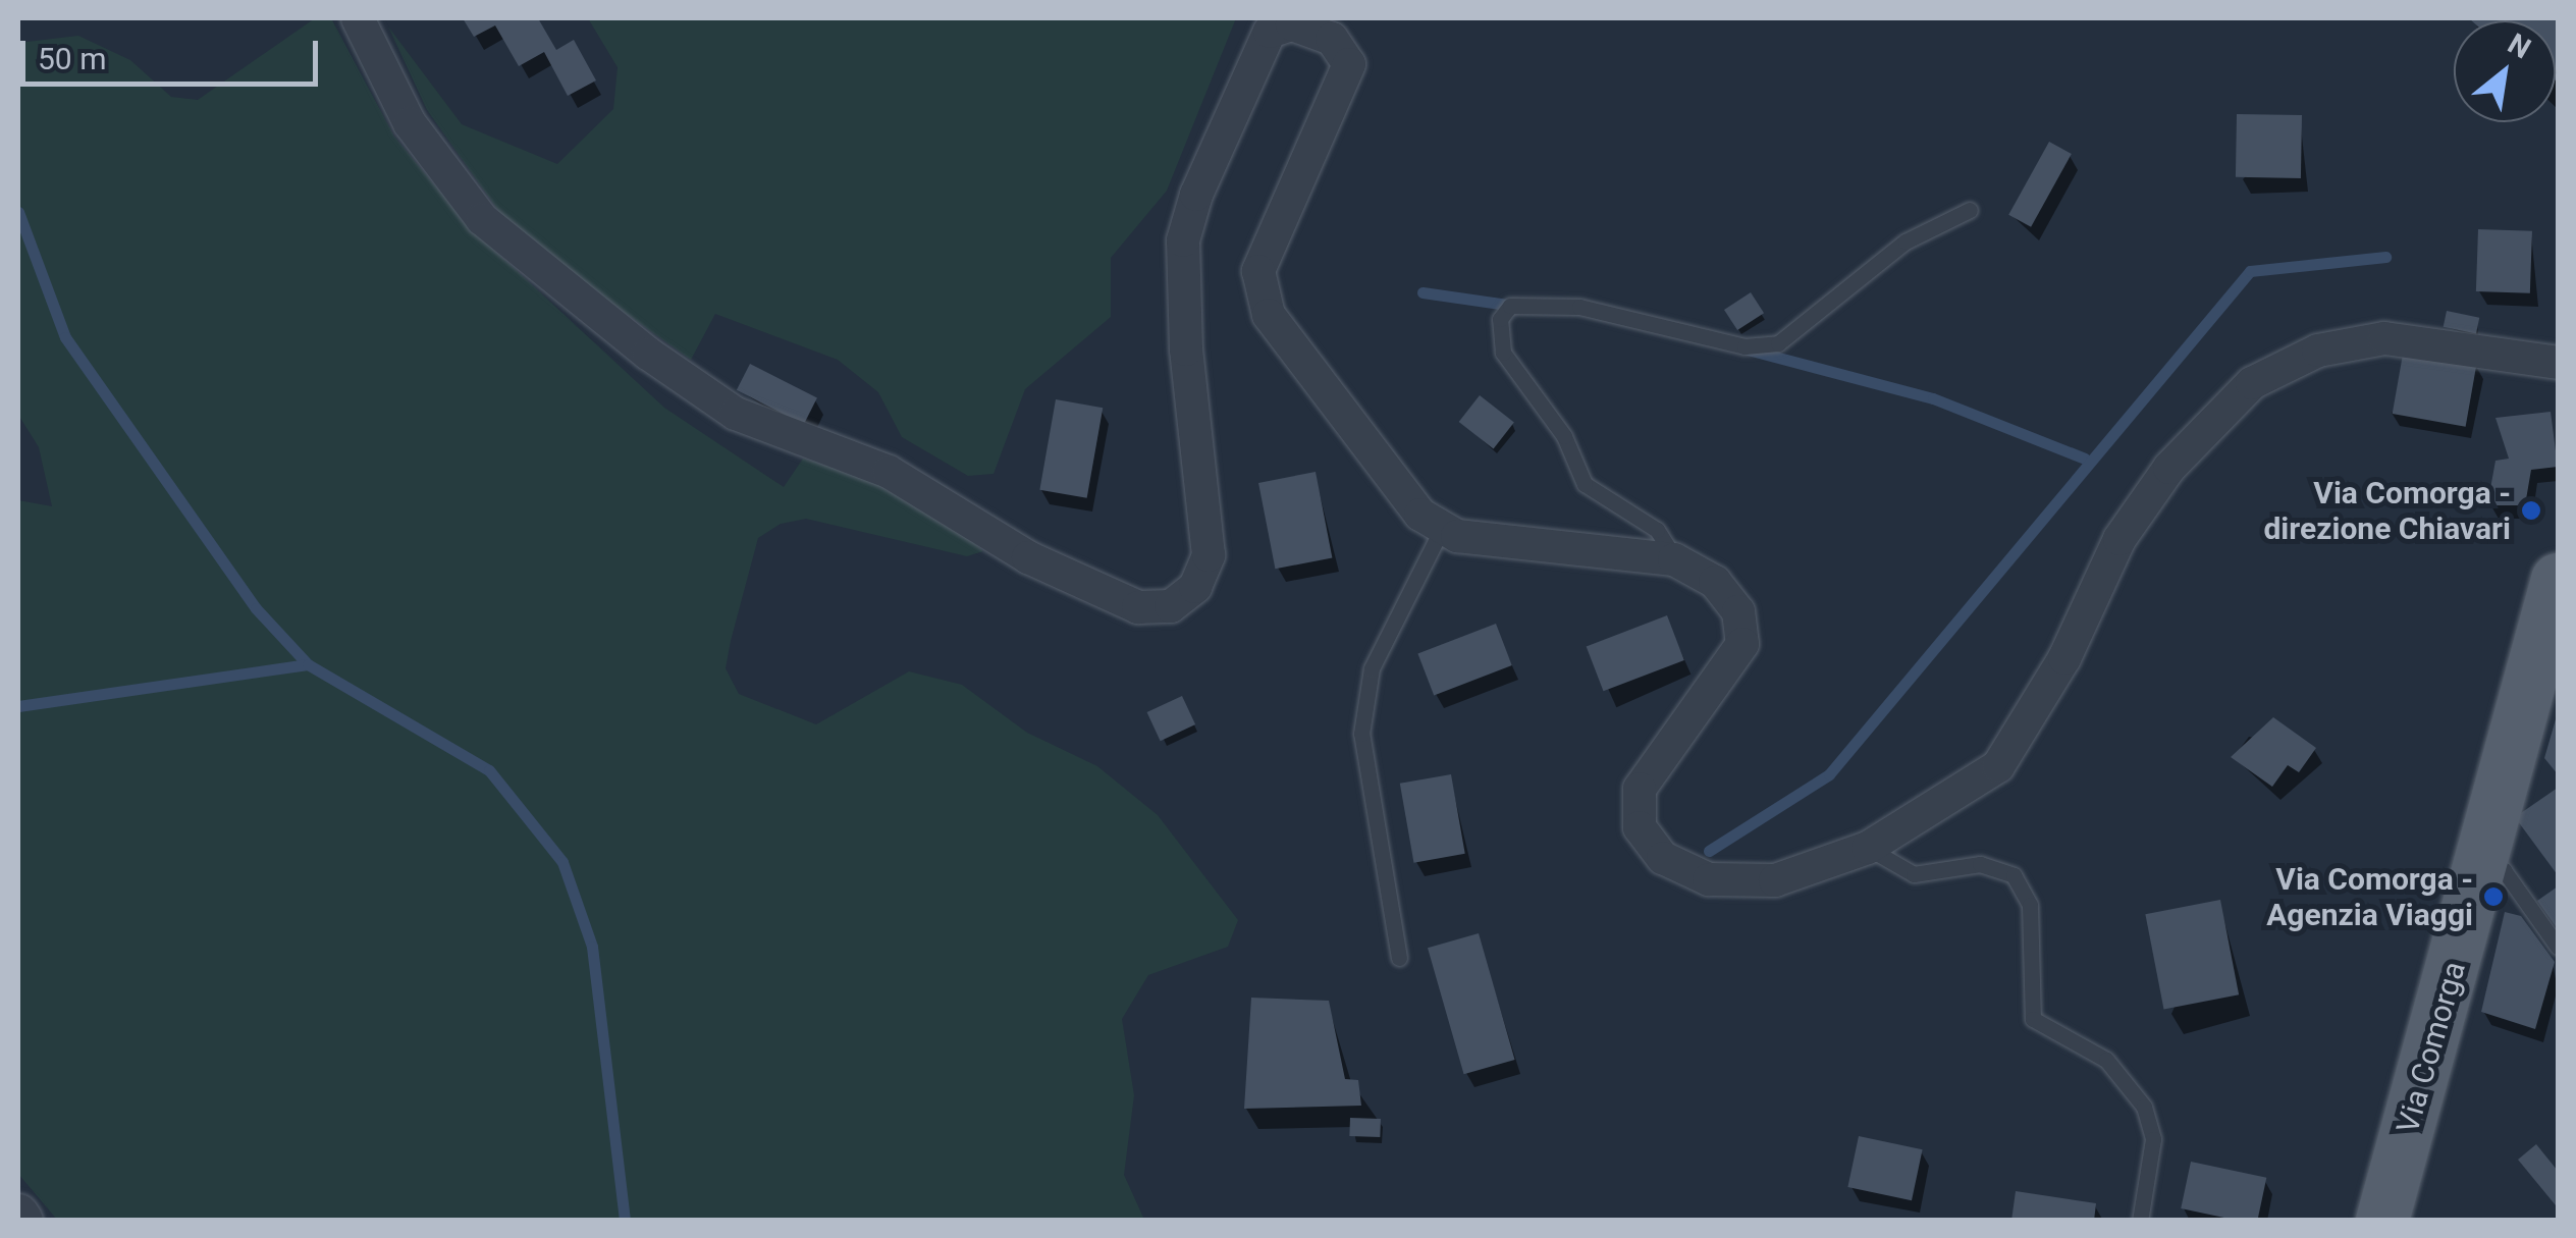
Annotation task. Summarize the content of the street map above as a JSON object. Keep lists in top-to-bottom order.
{
  "streets": {
    "main road": ["Via Comorga"]
  },
  "places": ["Via Comorga - direzione Chiavari", "Via Comorga - Agenzia Viaggi"],
  "scale_bar": "50 m",
  "north": "top right"
}
